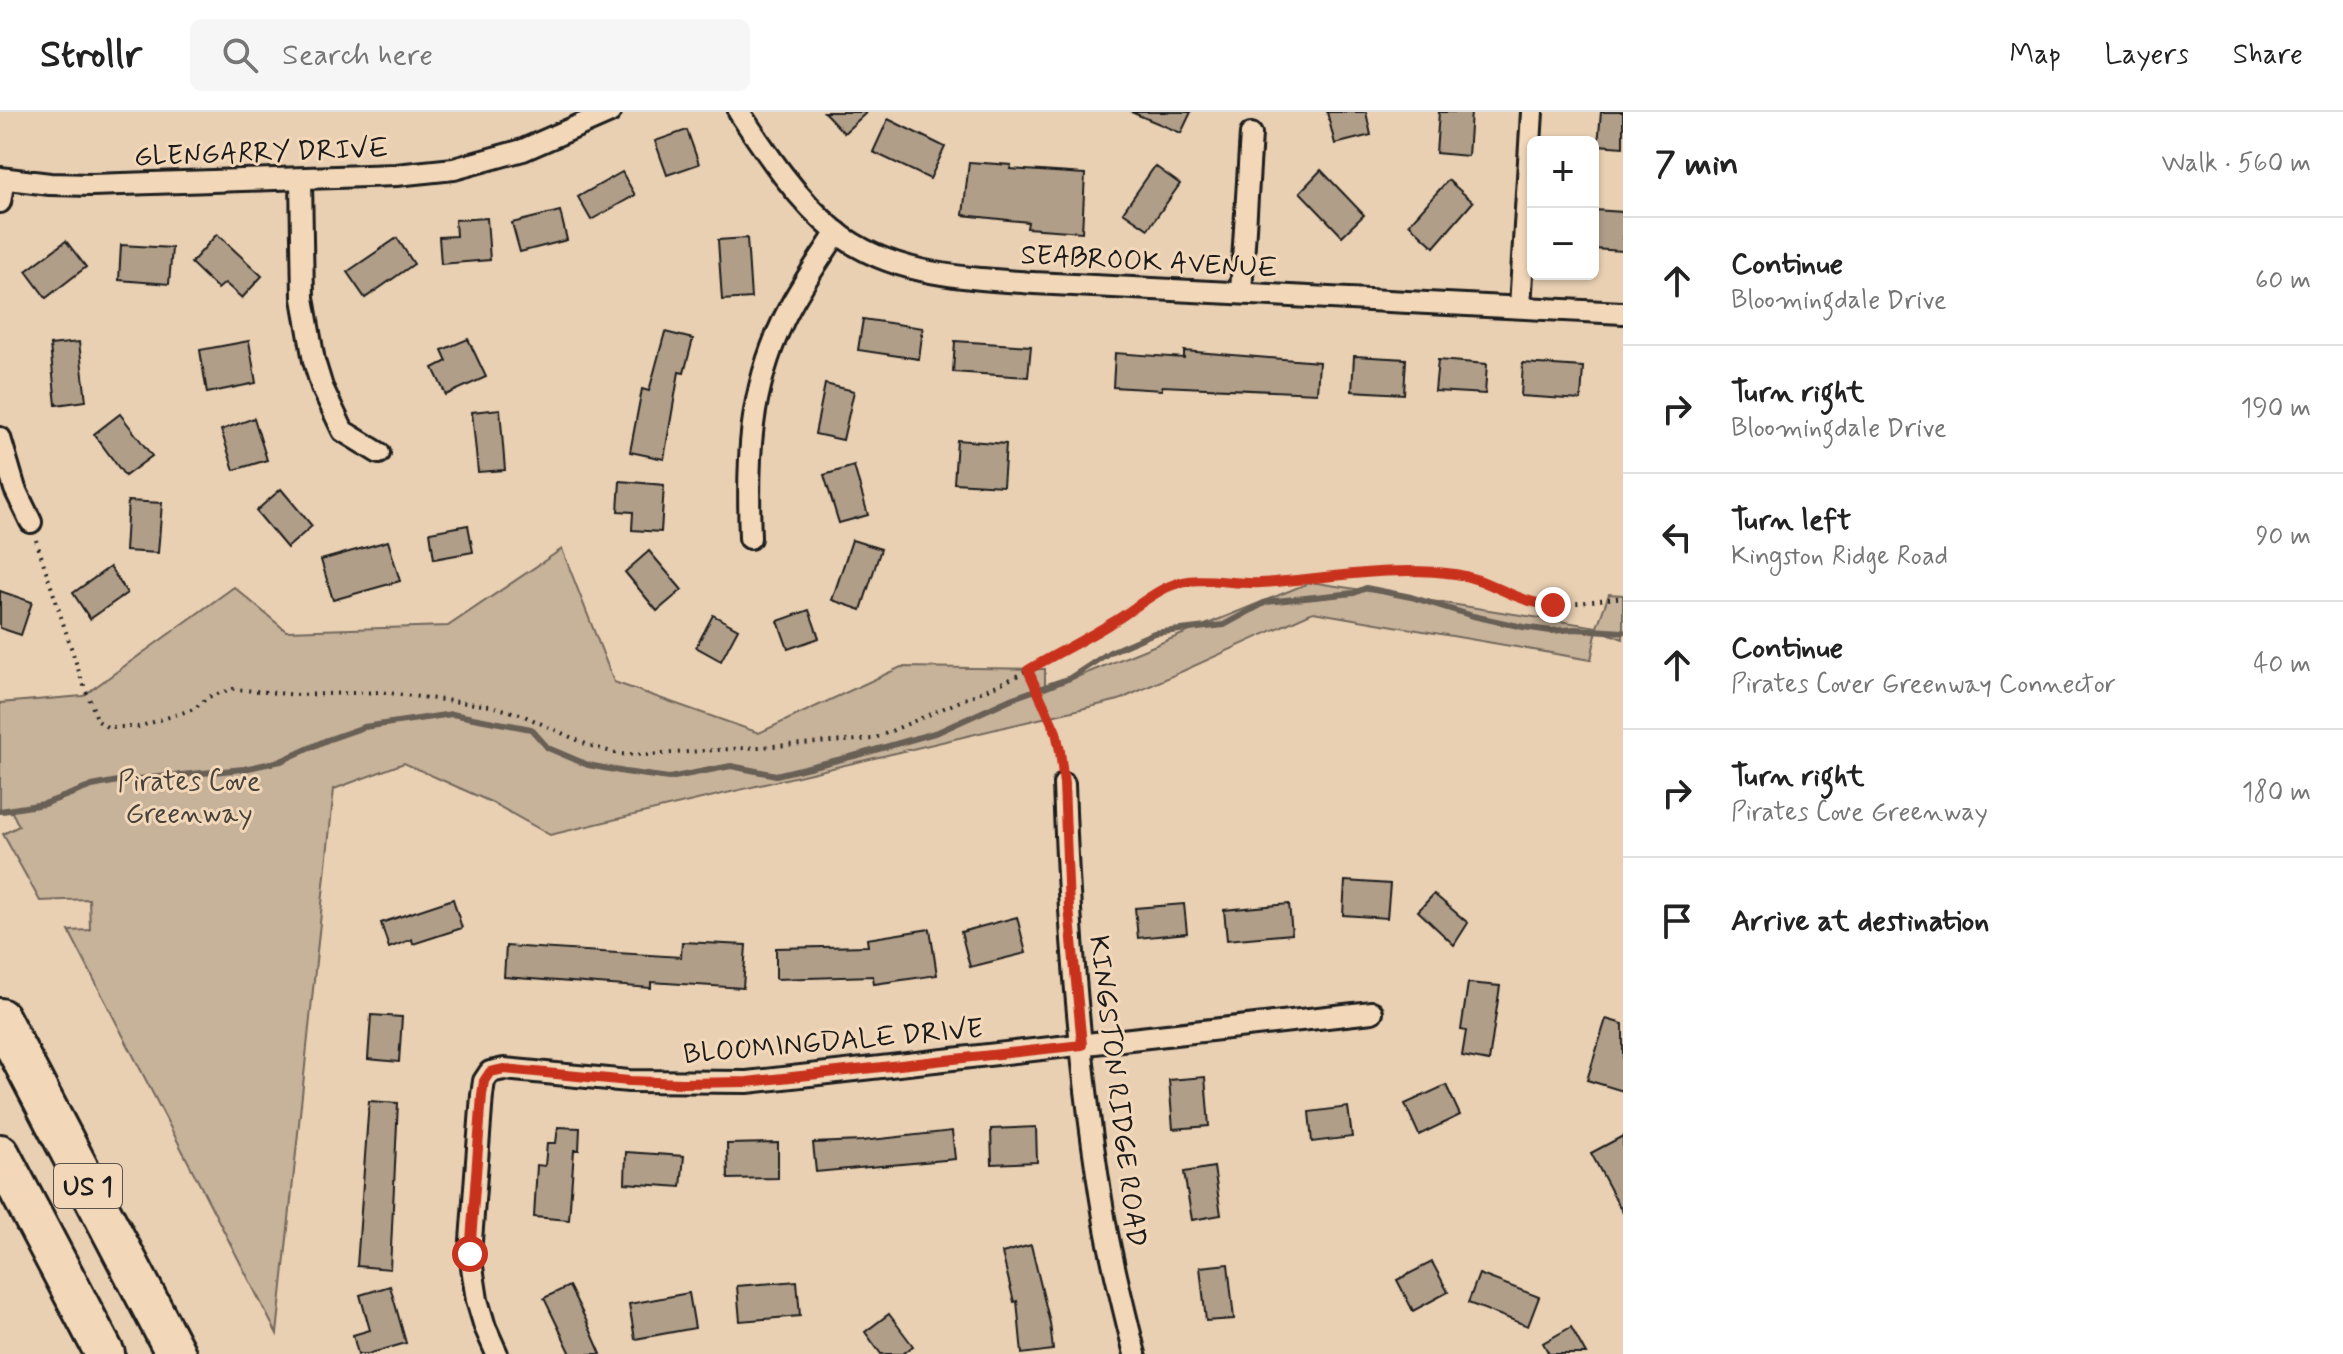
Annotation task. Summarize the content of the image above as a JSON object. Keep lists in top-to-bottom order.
{
  "streets": {
    "highway": ["US 1"],
    "street": [
      "GLENGARRY DRIVE",
      "SEABROOK AVENUE",
      "BLOOMINGDALE DRIVE",
      "KINGSTON RIDGE ROAD"
    ]
  },
  "crossings": [
    ["BLOOMINGDALE DRIVE", "KINGSTON RIDGE ROAD"]
  ],
  "parks": ["Pirates Cove Greenway"],
  "page": {
    "header": "Strollr",
    "search": "Search here",
    "nav": ["Map", "Layers", "Share"],
    "heading": ["7 min", "Walk · 560 m"],
    "map_buttons": ["+", "−"],
    "list": [
      ["Continue", "Bloomingdale Drive", "60 m"],
      ["Turn right", "Bloomingdale Drive", "190 m"],
      ["Turn left", "Kingston Ridge Road", "90 m"],
      ["Continue", "Pirates Cover Greenway Connector", "40 m"],
      ["Turn right", "Pirates Cove Greenway", "180 m"],
      "Arrive at destination"
    ]
  }
}
